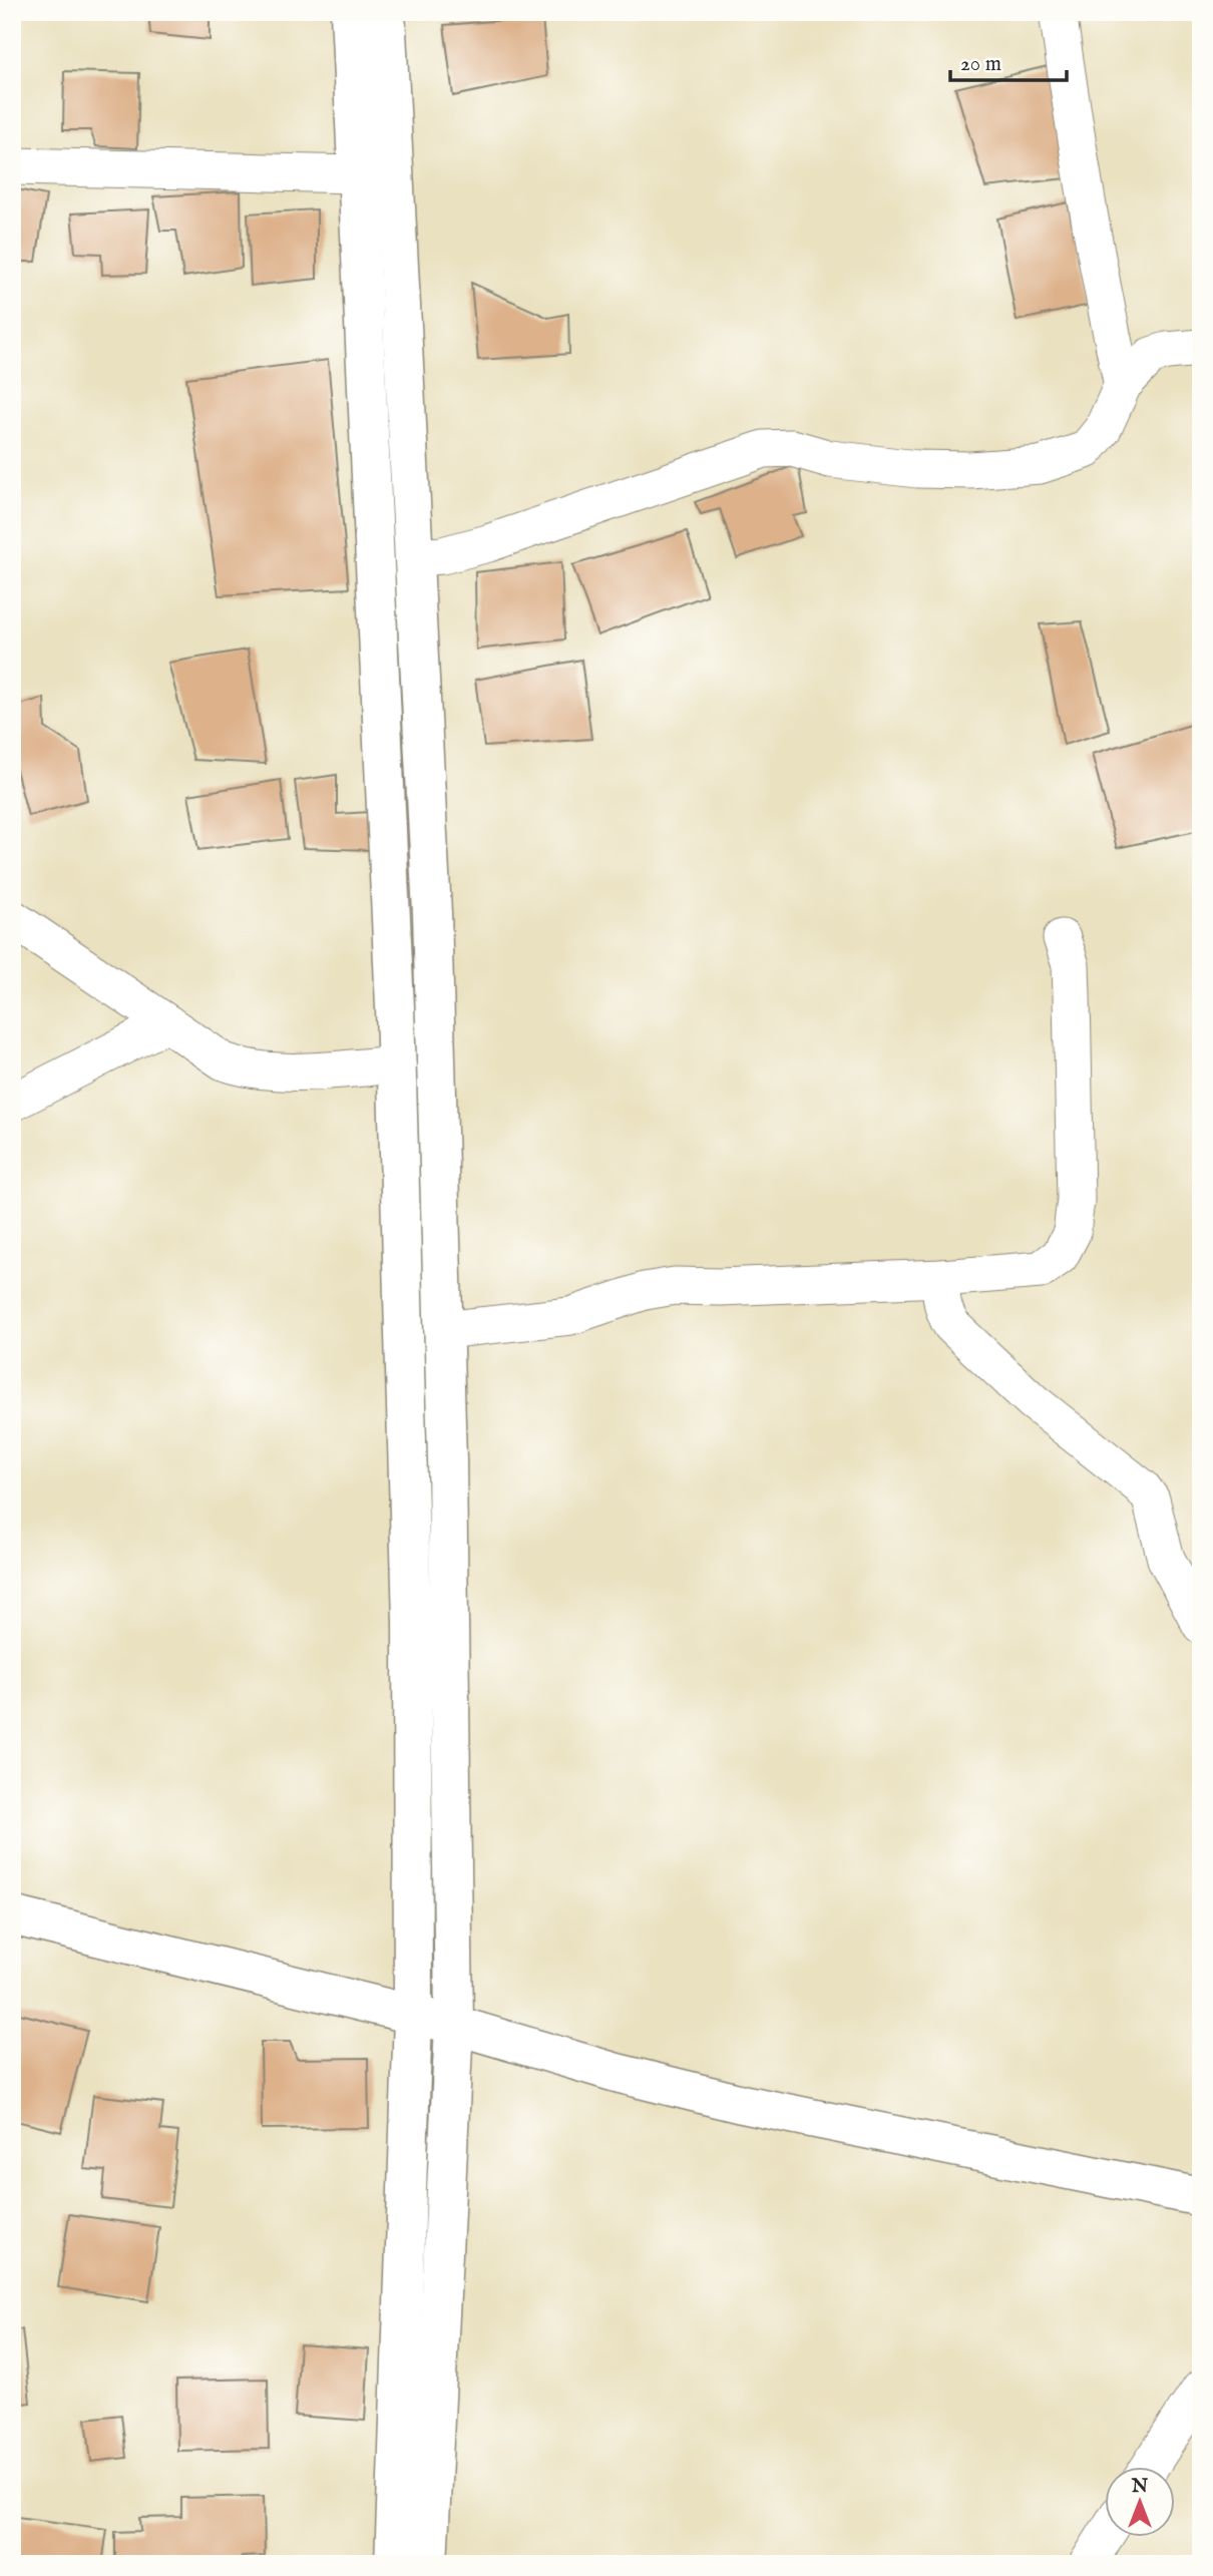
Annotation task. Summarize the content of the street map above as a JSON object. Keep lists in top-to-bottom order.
{
  "scale_bar": "20 m",
  "north": "top"
}
